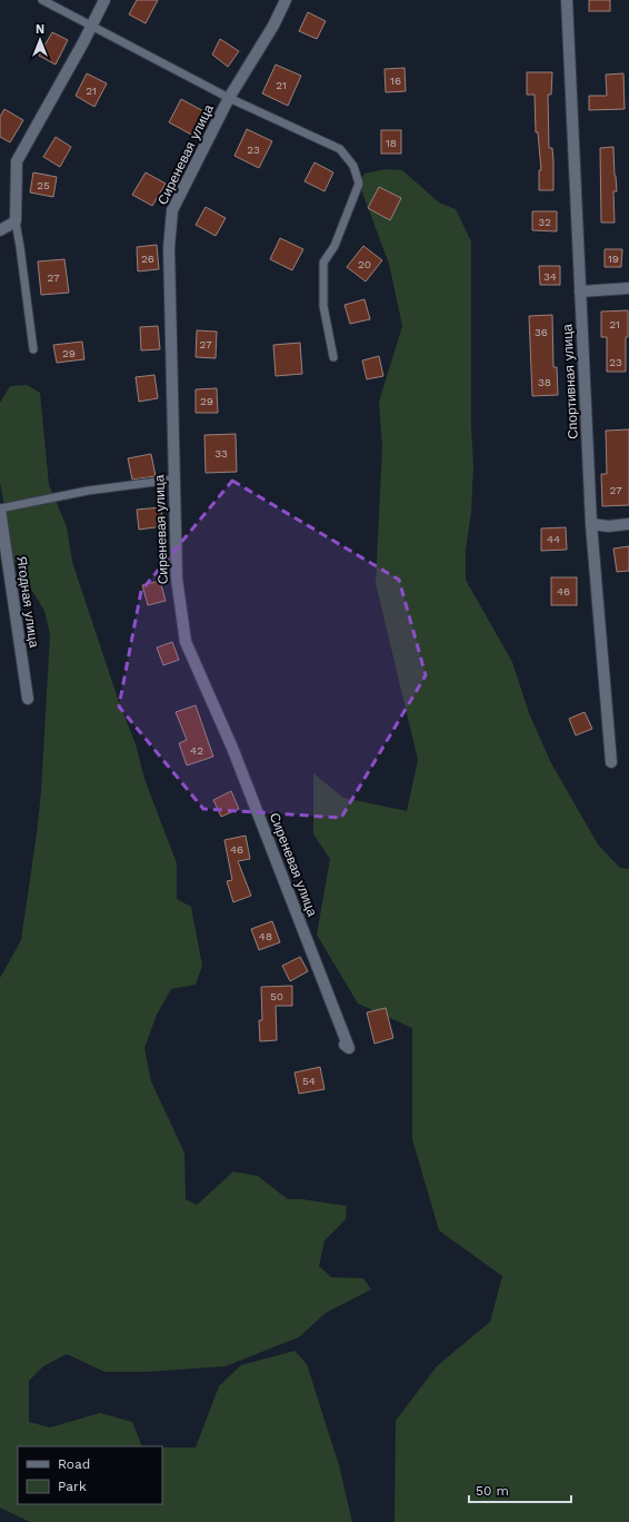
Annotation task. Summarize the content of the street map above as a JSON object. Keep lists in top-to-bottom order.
{
  "streets": {
    "street": ["Сиреневая улица", "Спортивная улица", "Ягодная улица"]
  },
  "house_numbers": [
    "16",
    "21",
    "21",
    "18",
    "23",
    "25",
    "32",
    "26",
    "19",
    "20",
    "34",
    "27",
    "21",
    "36",
    "27",
    "29",
    "23",
    "38",
    "29",
    "33",
    "27",
    "44",
    "46",
    "42",
    "46",
    "48",
    "50",
    "54"
  ],
  "legend": ["Road", "Park"],
  "scale_bar": "50 m",
  "north": "top"
}
